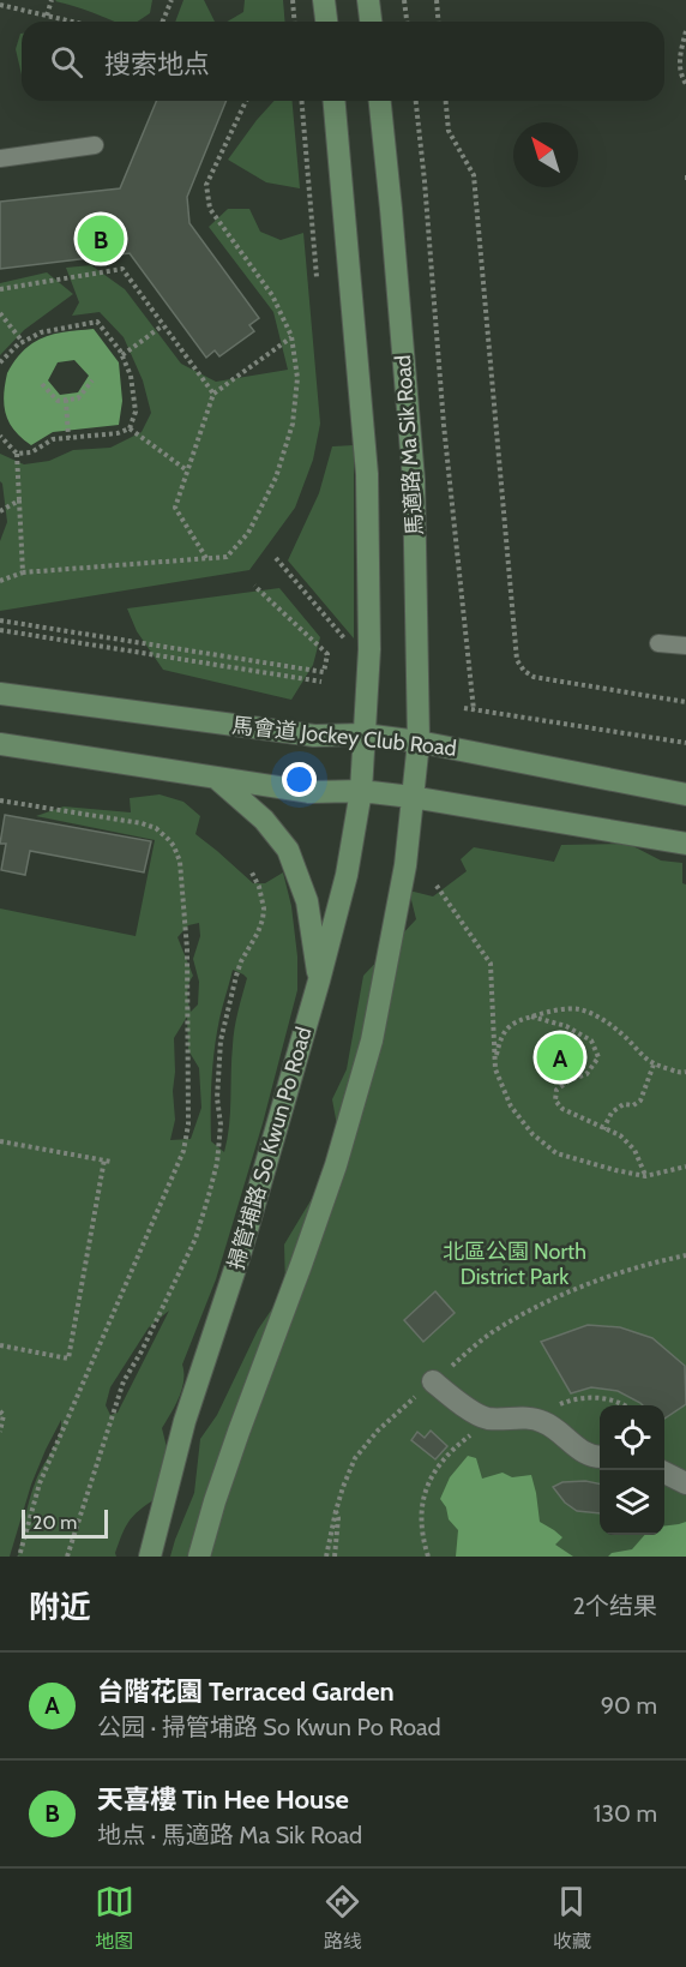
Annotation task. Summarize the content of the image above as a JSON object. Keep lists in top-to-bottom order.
{
  "streets": {
    "main road": ["馬適路 Ma Sik Road", "馬會道 Jockey Club Road", "掃管埔路 So Kwun Po Road"]
  },
  "crossings": [
    ["馬適路 Ma Sik Road", "馬會道 Jockey Club Road"],
    ["馬適路 Ma Sik Road", "掃管埔路 So Kwun Po Road"],
    ["馬會道 Jockey Club Road", "掃管埔路 So Kwun Po Road"]
  ],
  "parks": ["北區公園 North District Park"],
  "scale_bar": "20 m",
  "north": "top left",
  "page": {
    "search": "搜索地点",
    "pins": ["B", "A"],
    "scale": "20 m",
    "heading": ["附近", "2个结果"],
    "list": [
      {
        "mark": "A",
        "name": "台階花園 Terraced Garden",
        "note": "公园 · 掃管埔路 So Kwun Po Road",
        "value": "90 m"
      },
      {
        "mark": "B",
        "name": "天喜樓 Tin Hee House",
        "note": "地点 · 馬適路 Ma Sik Road",
        "value": "130 m"
      }
    ],
    "nav": ["地图", "路线", "收藏"]
  }
}
